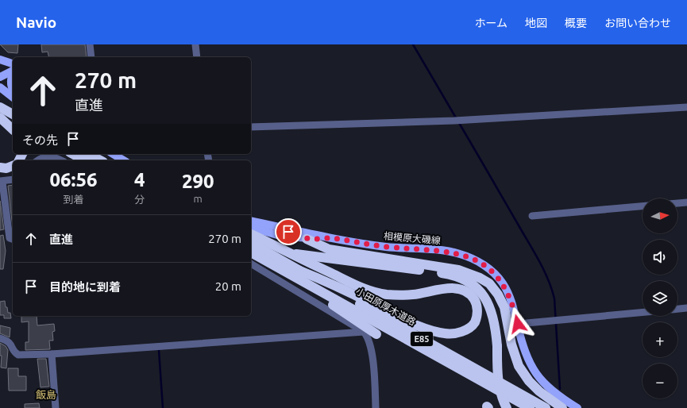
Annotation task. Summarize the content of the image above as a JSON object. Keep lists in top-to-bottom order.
{
  "streets": {
    "highway": ["小田原厚木道路", "E85"],
    "main road": ["相模原大磯線"]
  },
  "districts": ["飯島"],
  "north": "right",
  "page": {
    "header": "Navio",
    "nav": [
      "ホーム",
      "地図",
      "概要",
      "お問い合わせ"
    ],
    "turn": ["270 m", "直進"],
    "then": "その先",
    "eta": [
      "06:56",
      "到着",
      "4",
      "分",
      "290",
      "m"
    ],
    "map_buttons": ["+", "−"],
    "list": [
      {
        "name": "直進",
        "value": "270 m"
      },
      {
        "name": "目的地に到着",
        "value": "20 m"
      }
    ]
  }
}
